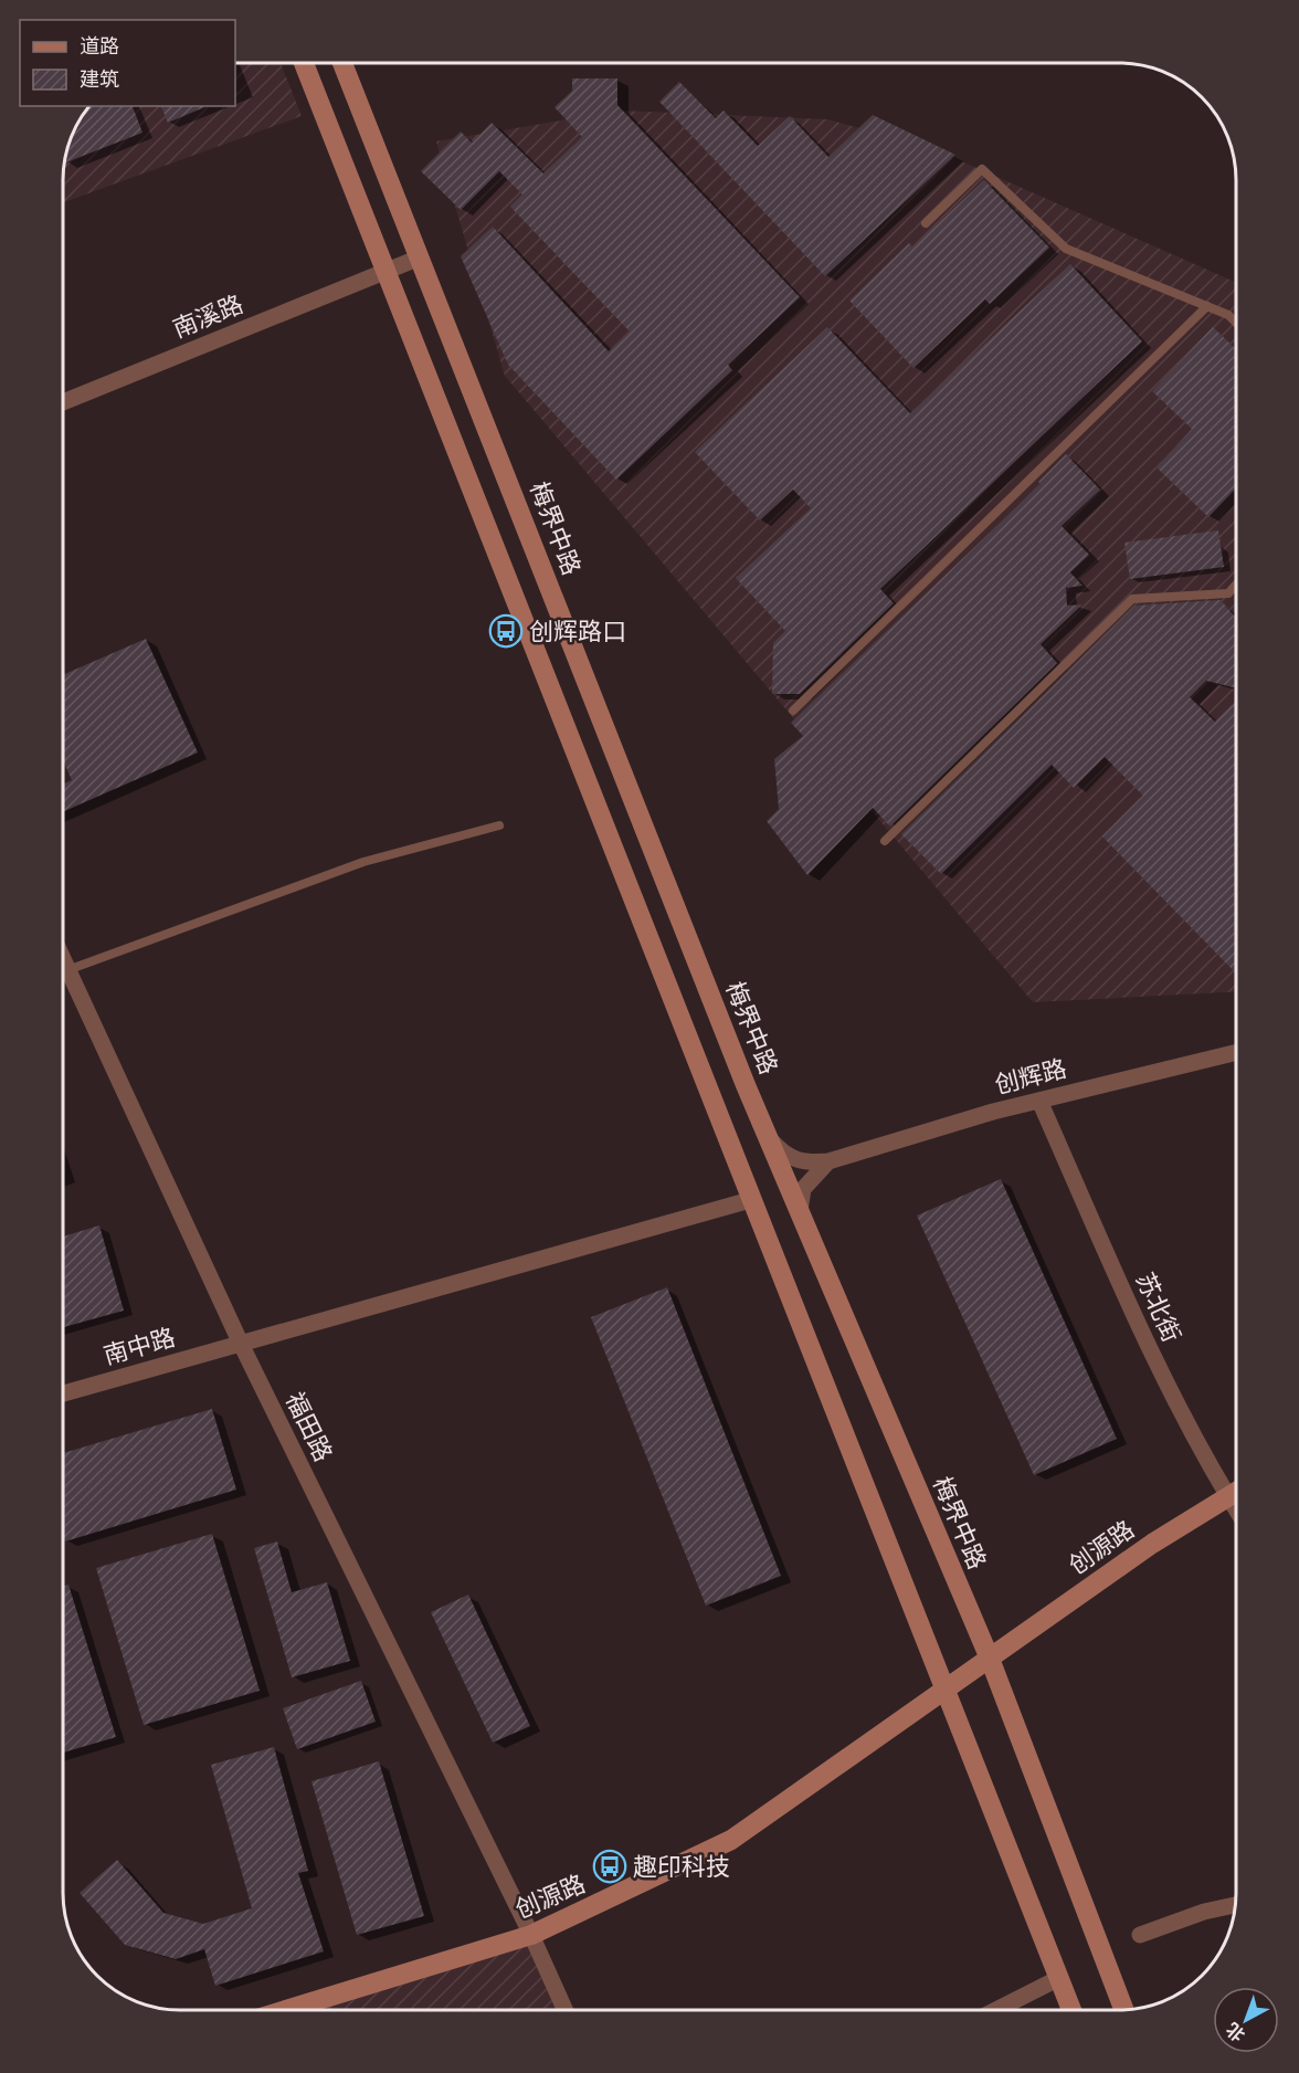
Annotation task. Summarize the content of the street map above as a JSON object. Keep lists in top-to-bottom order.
{
  "streets": {
    "main road": ["梅界中路", "创源路"],
    "street": [
      "南溪路",
      "创辉路",
      "苏北街",
      "南中路",
      "福田路"
    ]
  },
  "crossings": [
    ["南溪路", "梅界中路"],
    ["梅界中路", "创源路"],
    ["创辉路", "苏北街"],
    ["苏北街", "创源路"],
    ["南中路", "福田路"],
    ["福田路", "创源路"]
  ],
  "places": {
    "bus stop": ["创辉路口", "趣印科技"]
  },
  "legend": ["道路", "建筑"],
  "north": "bottom left"
}
